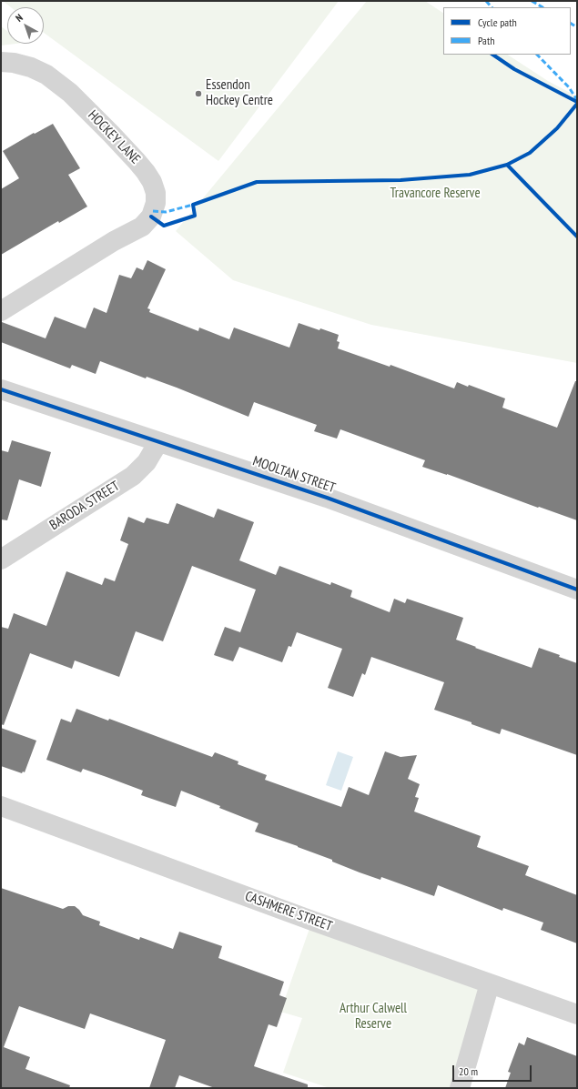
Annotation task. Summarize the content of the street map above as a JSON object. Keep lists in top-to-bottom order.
{
  "streets": {
    "street": [
      "HOCKEY LANE",
      "MOOLTAN STREET",
      "BARODA STREET",
      "CASHMERE STREET"
    ]
  },
  "crossings": [
    ["MOOLTAN STREET", "BARODA STREET"]
  ],
  "parks": ["Travancore Reserve", "Arthur Calwell Reserve"],
  "places": ["Essendon Hockey Centre"],
  "legend": ["Cycle path", "Path"],
  "scale_bar": "20 m",
  "north": "top left"
}
